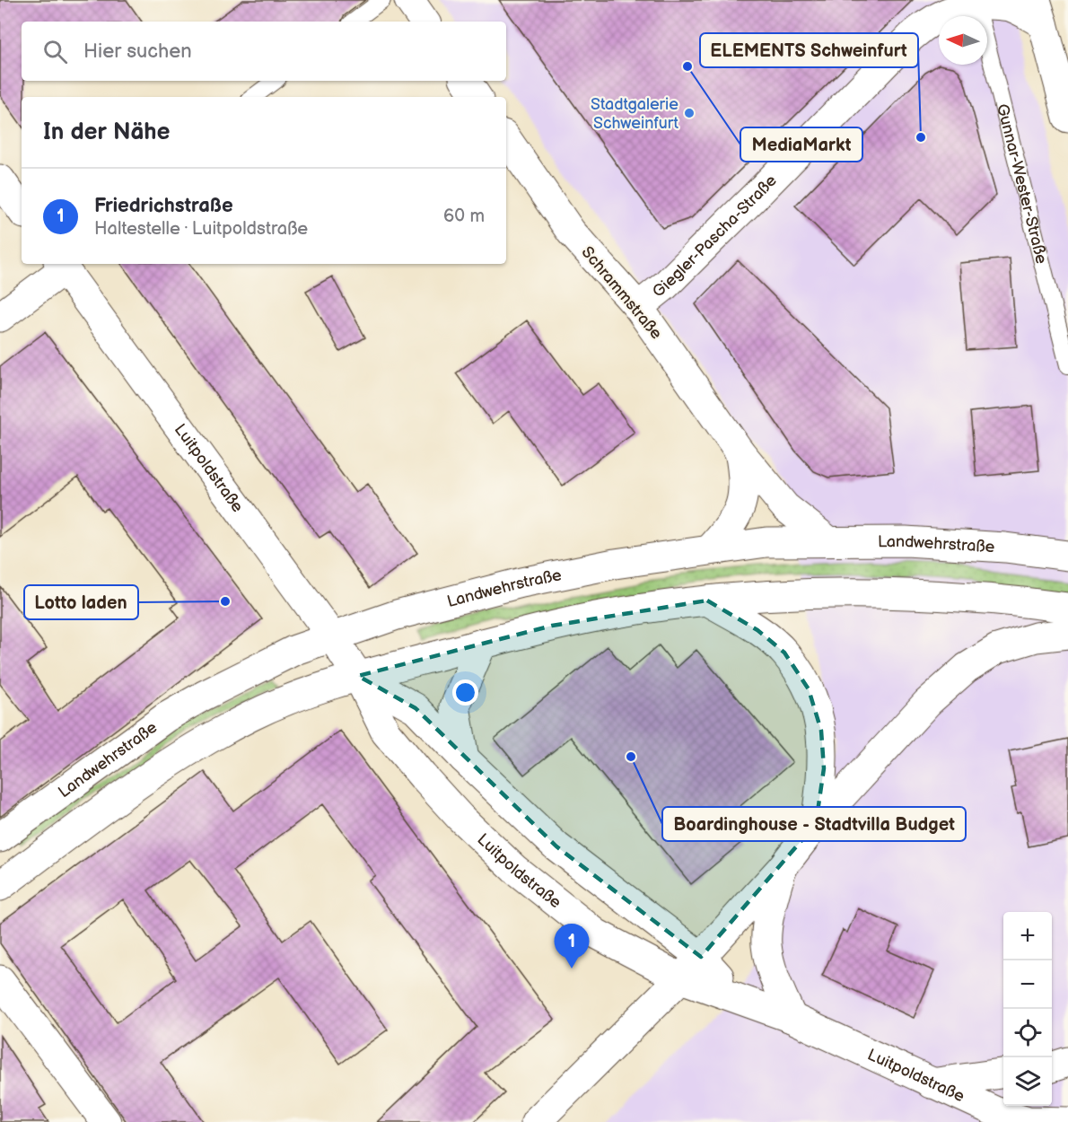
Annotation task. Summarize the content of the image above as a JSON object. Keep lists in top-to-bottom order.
{
  "streets": {
    "street": [
      "Giegler-Pascha-Straße",
      "Schrammstraße",
      "Luitpoldstraße",
      "Landwehrstraße"
    ],
    "lane": ["Gunnar-Wester-Straße"]
  },
  "crossings": [
    ["Gunnar-Wester-Straße", "Giegler-Pascha-Straße"],
    ["Giegler-Pascha-Straße", "Schrammstraße"],
    ["Schrammstraße", "Landwehrstraße"],
    ["Luitpoldstraße", "Landwehrstraße"]
  ],
  "places": [
    "MediaMarkt",
    "Stadtgalerie Schweinfurt",
    "ELEMENTS Schweinfurt",
    "Lotto laden",
    "Boardinghouse - Stadtvilla Budget"
  ],
  "north": "left",
  "page": {
    "search": "Hier suchen",
    "heading": "In der Nähe",
    "list": [
      {
        "mark": "1",
        "name": "Friedrichstraße",
        "note": "Haltestelle · Luitpoldstraße",
        "value": "60 m"
      }
    ],
    "map_buttons": ["+", "−"],
    "pins": "1"
  }
}
